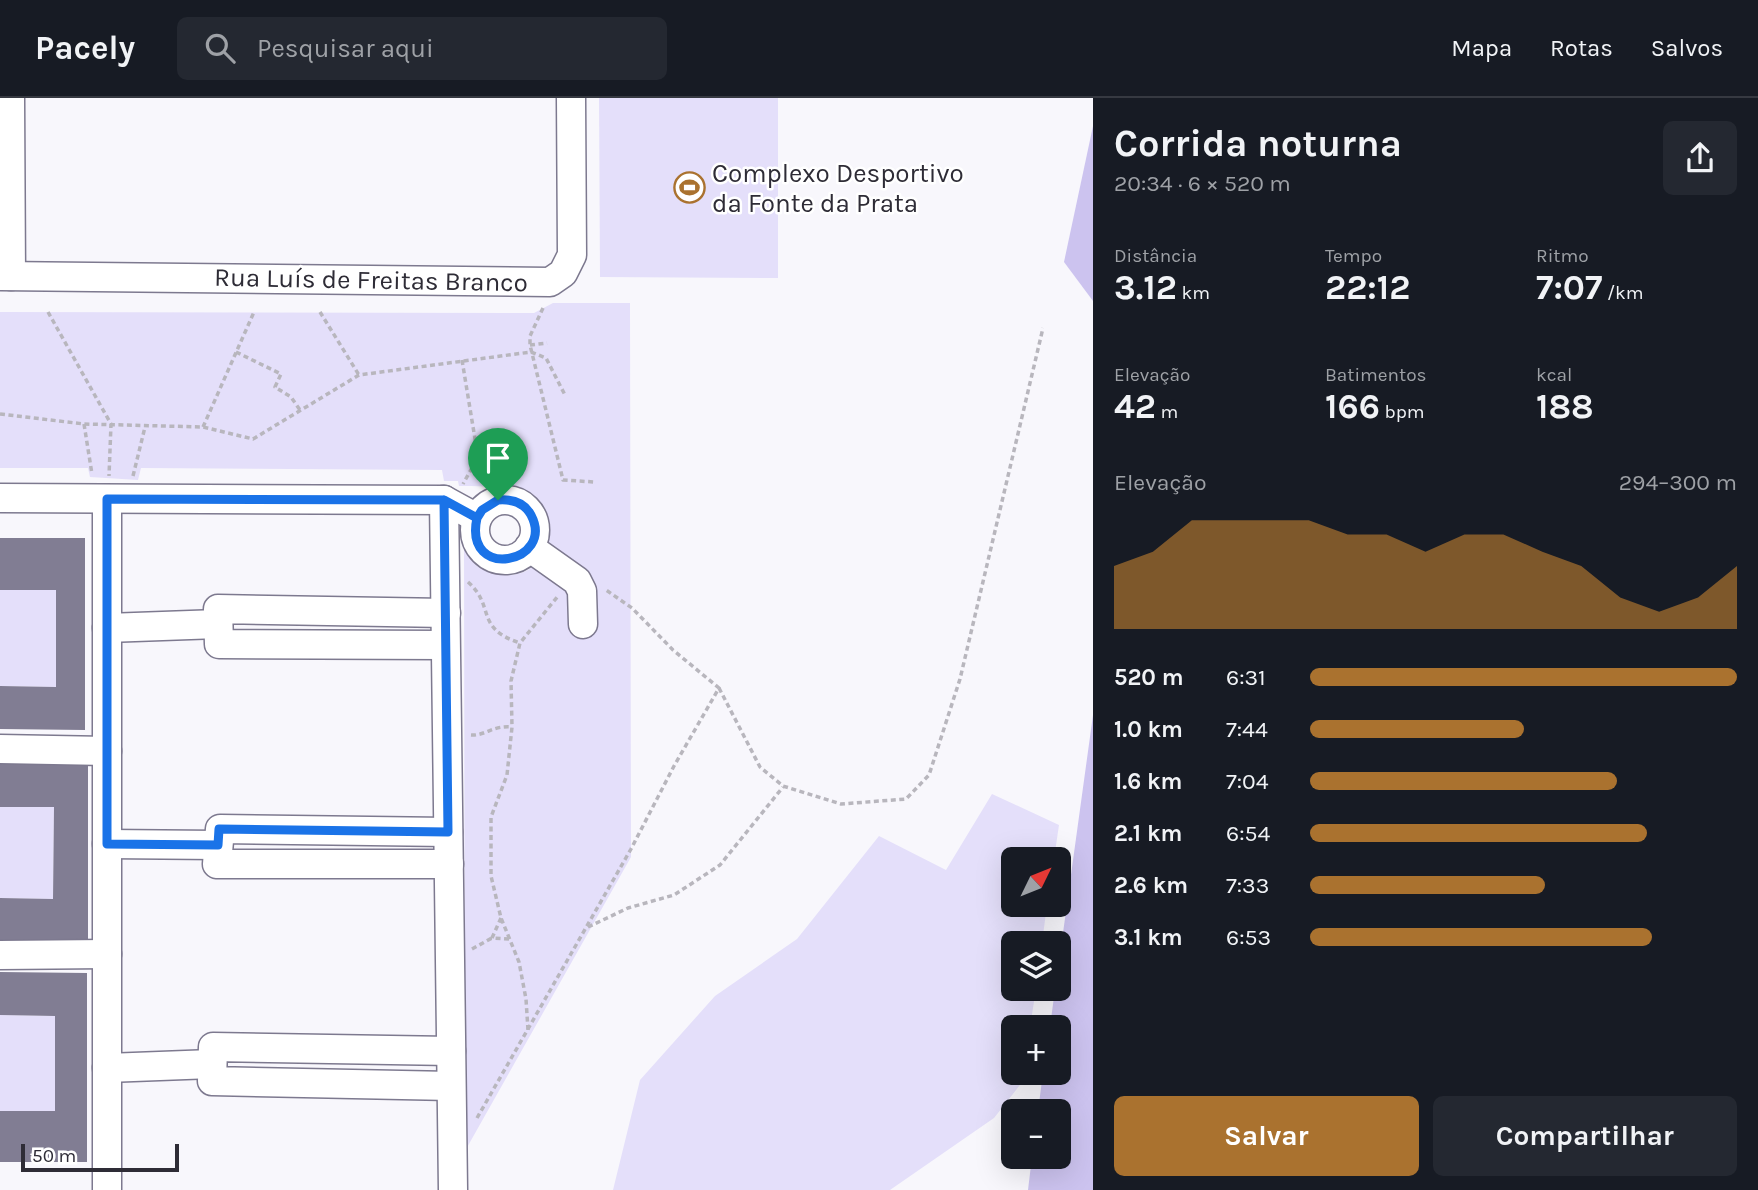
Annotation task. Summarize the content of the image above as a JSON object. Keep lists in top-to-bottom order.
{
  "streets": {
    "street": ["Rua Luís de Freitas Branco"]
  },
  "places": {
    "sports": ["Complexo Desportivo da Fonte da Prata"]
  },
  "scale_bar": "50 m",
  "north": "top right",
  "page": {
    "header": "Pacely",
    "search": "Pesquisar aqui",
    "nav": ["Mapa", "Rotas", "Salvos"],
    "heading": ["Corrida noturna", "20:34 · 6 × 520 m"],
    "stats": [
      ["Distância", "3.12 km"],
      ["Tempo", "22:12"],
      ["Ritmo", "7:07 /km"],
      ["Elevação", "42 m"],
      ["Batimentos", "166 bpm"],
      ["kcal", "188"]
    ],
    "chart": ["Elevação", "294–300 m"],
    "list": [
      {
        "name": "520 m",
        "note": "6:31"
      },
      {
        "name": "1.0 km",
        "note": "7:44"
      },
      {
        "name": "1.6 km",
        "note": "7:04"
      },
      {
        "name": "2.1 km",
        "note": "6:54"
      },
      {
        "name": "2.6 km",
        "note": "7:33"
      },
      {
        "name": "3.1 km",
        "note": "6:53"
      }
    ],
    "map_buttons": ["+", "−"],
    "buttons": ["Salvar", "Compartilhar"],
    "scale": "50 m"
  }
}
